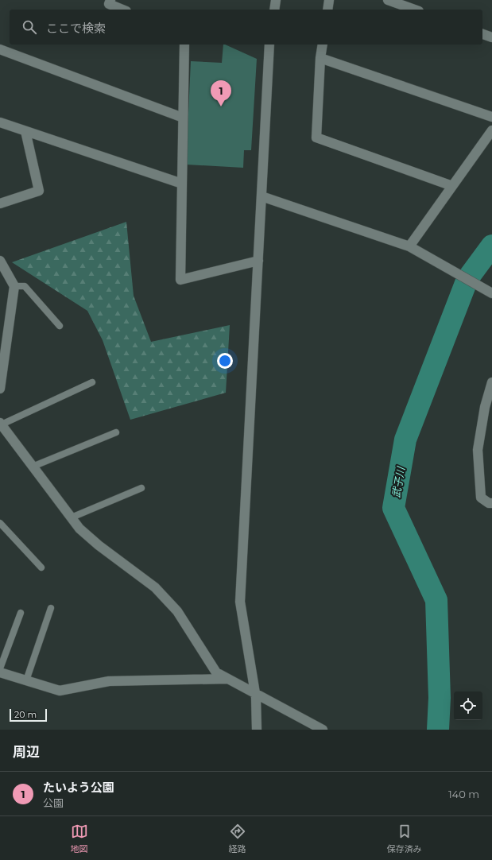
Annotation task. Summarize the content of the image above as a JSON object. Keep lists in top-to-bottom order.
{
  "water": ["武子川"],
  "scale_bar": "20 m",
  "page": {
    "search": "ここで検索",
    "pins": "1",
    "scale": "20 m",
    "heading": "周辺",
    "list": [
      {
        "mark": "1",
        "name": "たいよう公園",
        "note": "公園",
        "value": "140 m"
      }
    ],
    "nav": ["地図", "経路", "保存済み"]
  }
}
